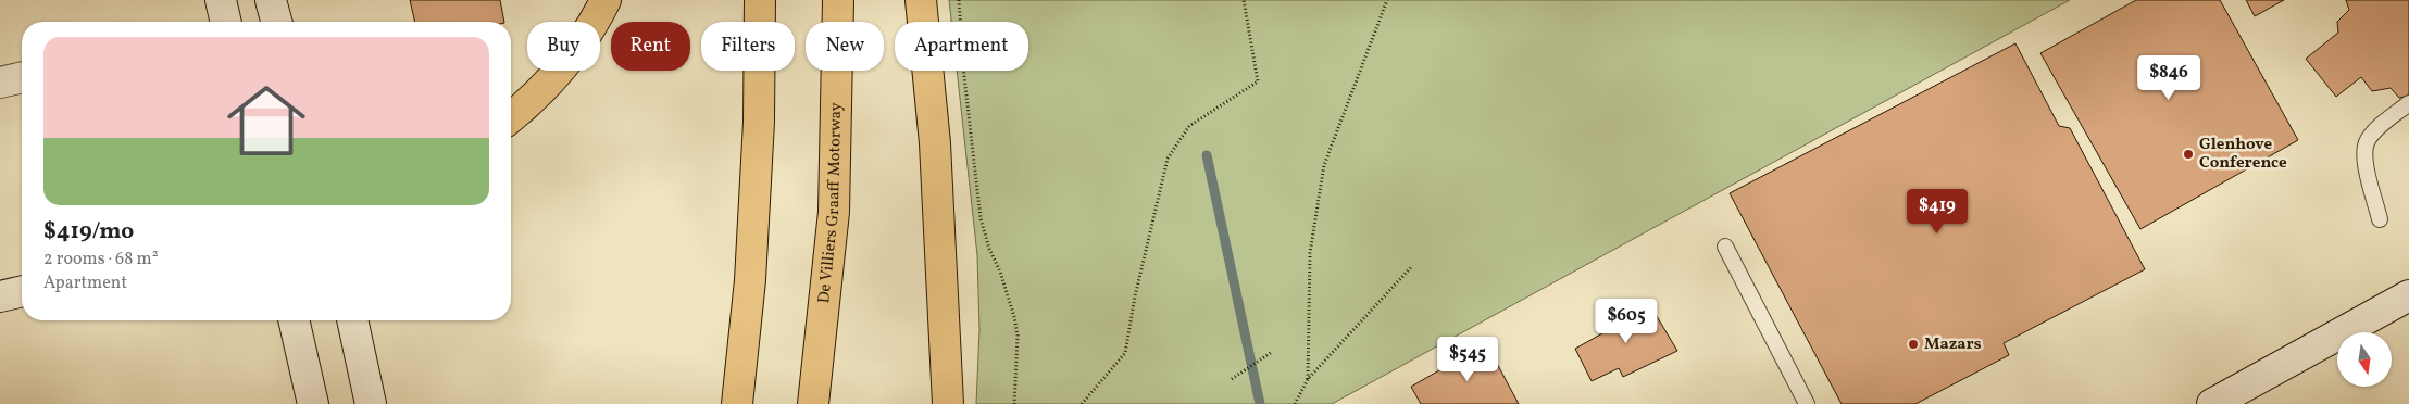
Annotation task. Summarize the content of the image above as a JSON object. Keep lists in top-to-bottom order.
{
  "streets": {
    "highway": ["De Villiers Graaff Motorway"]
  },
  "places": ["Glenhove Conference", "Mazars"],
  "north": "bottom",
  "page": {
    "chip": [
      "Buy",
      "Rent",
      "Filters",
      "New",
      "Apartment"
    ],
    "list": [
      {
        "name": "$419/mo",
        "note": "2 rooms · 68 m² · Apartment"
      }
    ],
    "price": [
      "$846",
      "$419",
      "$605",
      "$545"
    ]
  }
}
